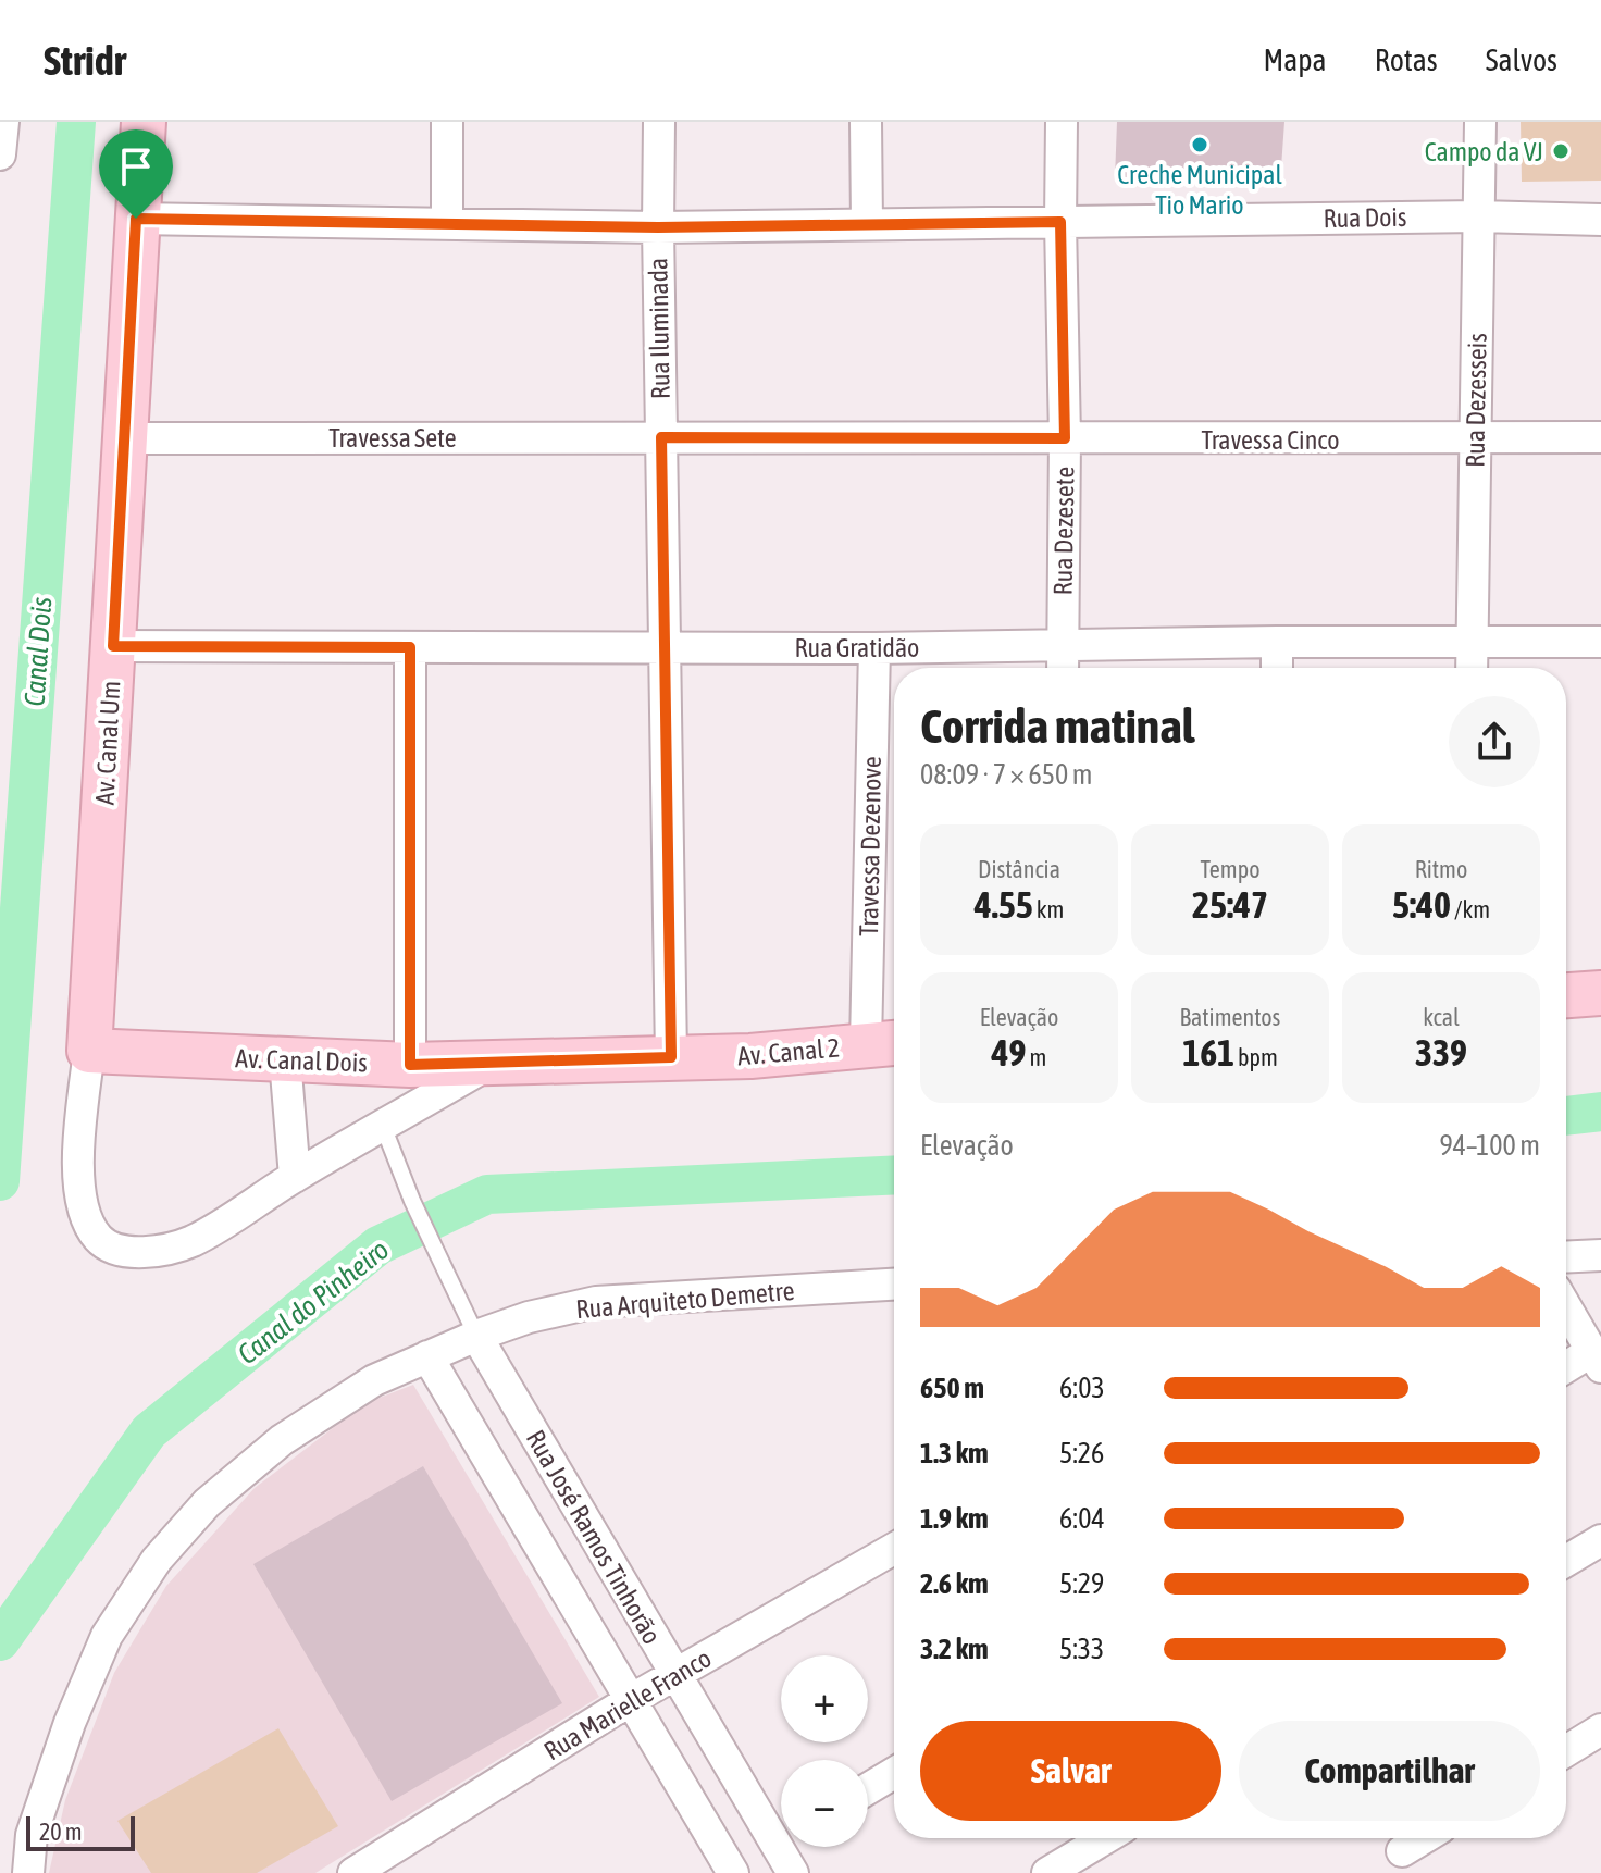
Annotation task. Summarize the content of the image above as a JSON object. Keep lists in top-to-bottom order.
{
  "streets": {
    "street": [
      "Rua Dois",
      "Rua Iluminada",
      "Rua Dezesseis",
      "Travessa Sete",
      "Travessa Cinco",
      "Rua Dezesete",
      "Rua Gratidão",
      "Av. Canal Um",
      "Travessa Dezenove",
      "Av. Canal 2",
      "Av. Canal Dois",
      "Rua Arquiteto Demetre",
      "Rua José Ramos Tinhorão",
      "Rua Marielle Franco"
    ]
  },
  "crossings": [
    ["Rua Dois", "Rua Iluminada"],
    ["Rua Dois", "Rua Dezesseis"],
    ["Rua Dois", "Rua Dezesete"],
    ["Rua Dois", "Av. Canal Um"],
    ["Rua Iluminada", "Travessa Sete"],
    ["Rua Iluminada", "Rua Gratidão"],
    ["Rua Iluminada", "Av. Canal 2"],
    ["Rua Iluminada", "Av. Canal Dois"],
    ["Rua Dezesseis", "Travessa Cinco"],
    ["Rua Dezesseis", "Rua Gratidão"],
    ["Travessa Sete", "Travessa Cinco"],
    ["Travessa Sete", "Rua Dezesete"],
    ["Travessa Sete", "Av. Canal Um"],
    ["Travessa Cinco", "Rua Dezesete"],
    ["Rua Dezesete", "Rua Gratidão"],
    ["Rua Gratidão", "Av. Canal Um"],
    ["Rua Gratidão", "Travessa Dezenove"],
    ["Av. Canal Um", "Av. Canal Dois"],
    ["Travessa Dezenove", "Av. Canal 2"],
    ["Av. Canal 2", "Av. Canal Dois"],
    ["Rua Arquiteto Demetre", "Rua José Ramos Tinhorão"],
    ["Rua José Ramos Tinhorão", "Rua Marielle Franco"]
  ],
  "water": ["Canal Dois", "Canal do Pinheiro"],
  "places": ["Creche Municipal Tio Mario", "Campo da VJ"],
  "scale_bar": "20 m",
  "page": {
    "header": "Stridr",
    "nav": ["Mapa", "Rotas", "Salvos"],
    "heading": ["Corrida matinal", "08:09 · 7 × 650 m"],
    "stats": [
      ["Distância", "4.55 km"],
      ["Tempo", "25:47"],
      ["Ritmo", "5:40 /km"],
      ["Elevação", "49 m"],
      ["Batimentos", "161 bpm"],
      ["kcal", "339"]
    ],
    "chart": ["Elevação", "94–100 m"],
    "list": [
      {
        "name": "650 m",
        "note": "6:03"
      },
      {
        "name": "1.3 km",
        "note": "5:26"
      },
      {
        "name": "1.9 km",
        "note": "6:04"
      },
      {
        "name": "2.6 km",
        "note": "5:29"
      },
      {
        "name": "3.2 km",
        "note": "5:33"
      }
    ],
    "map_buttons": ["+", "−"],
    "buttons": ["Salvar", "Compartilhar"],
    "scale": "20 m"
  }
}
